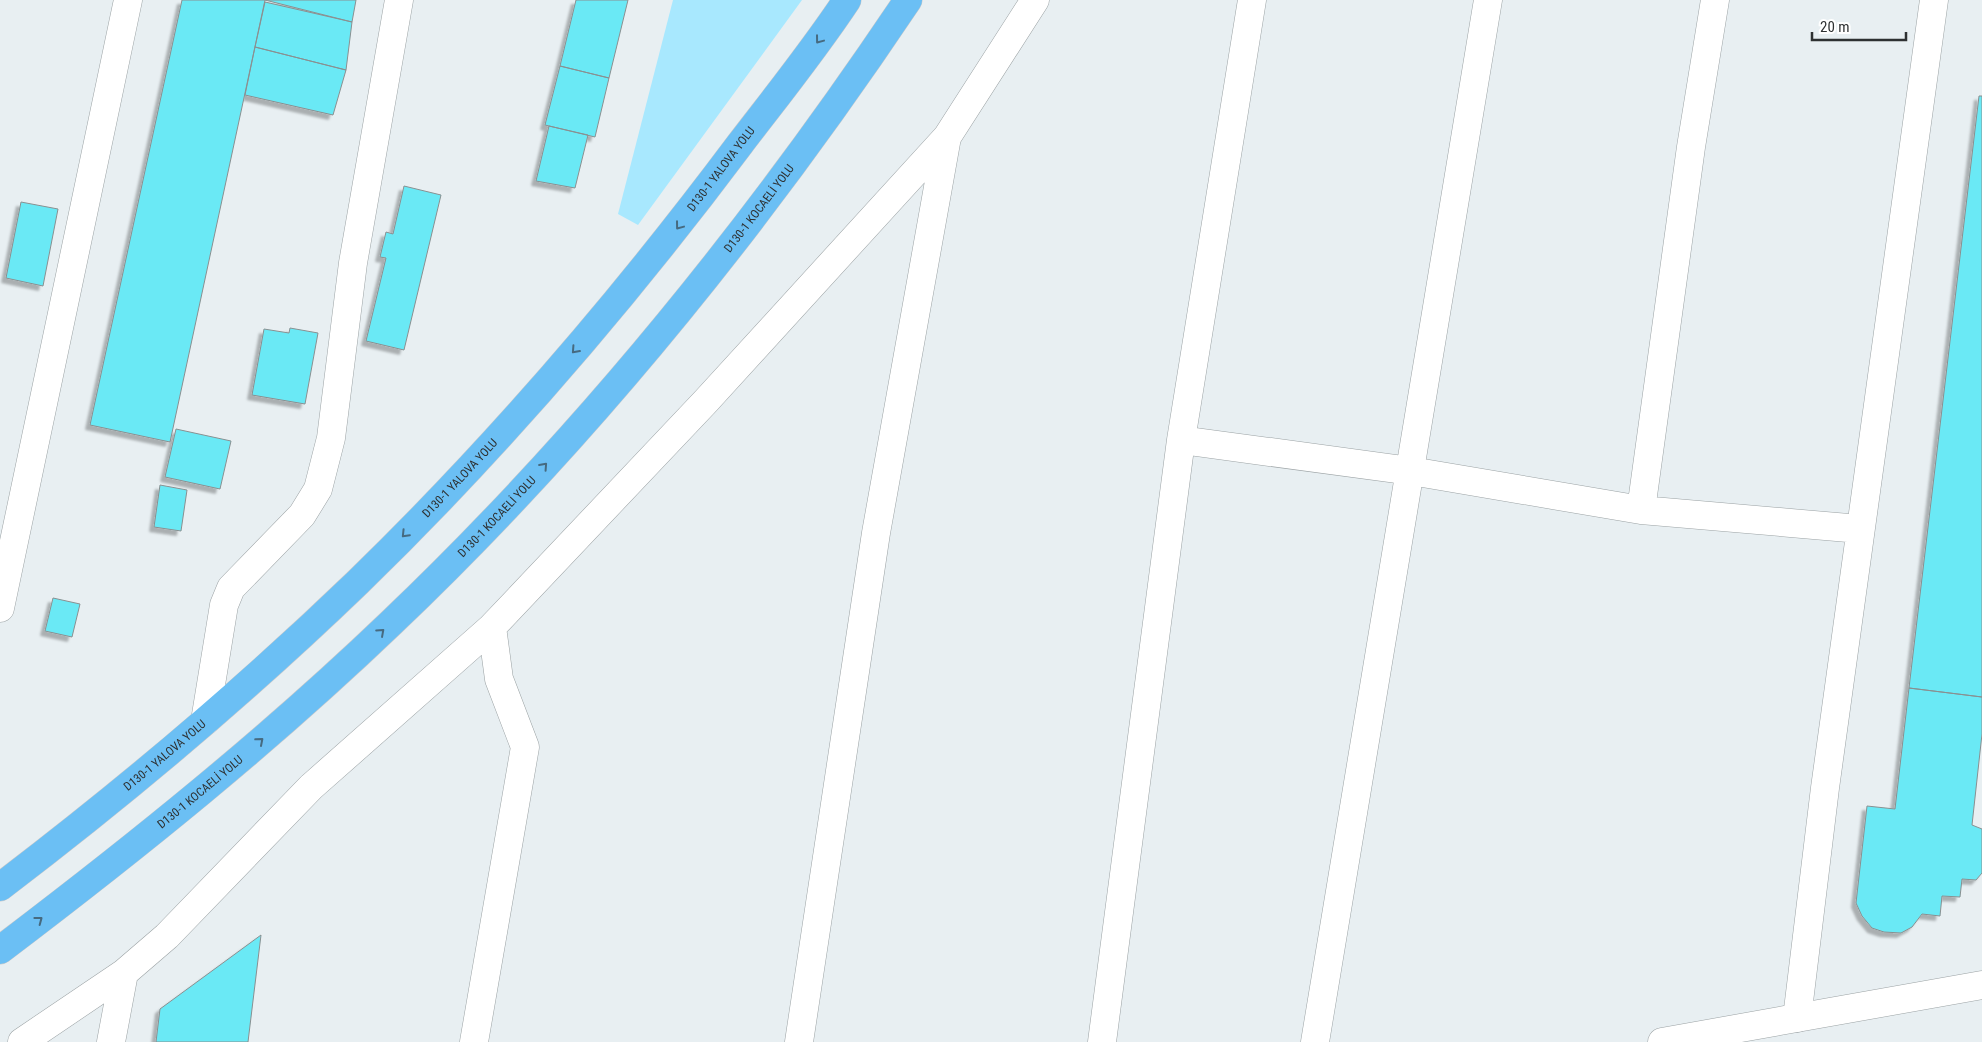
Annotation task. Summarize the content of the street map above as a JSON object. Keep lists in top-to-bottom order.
{
  "streets": {
    "highway": ["D130-1 YALOVA YOLU", "D130-1 KOCAELİ YOLU"]
  },
  "one_way": ["D130-1 YALOVA YOLU", "D130-1 KOCAELİ YOLU"],
  "scale_bar": "20 m"
}
